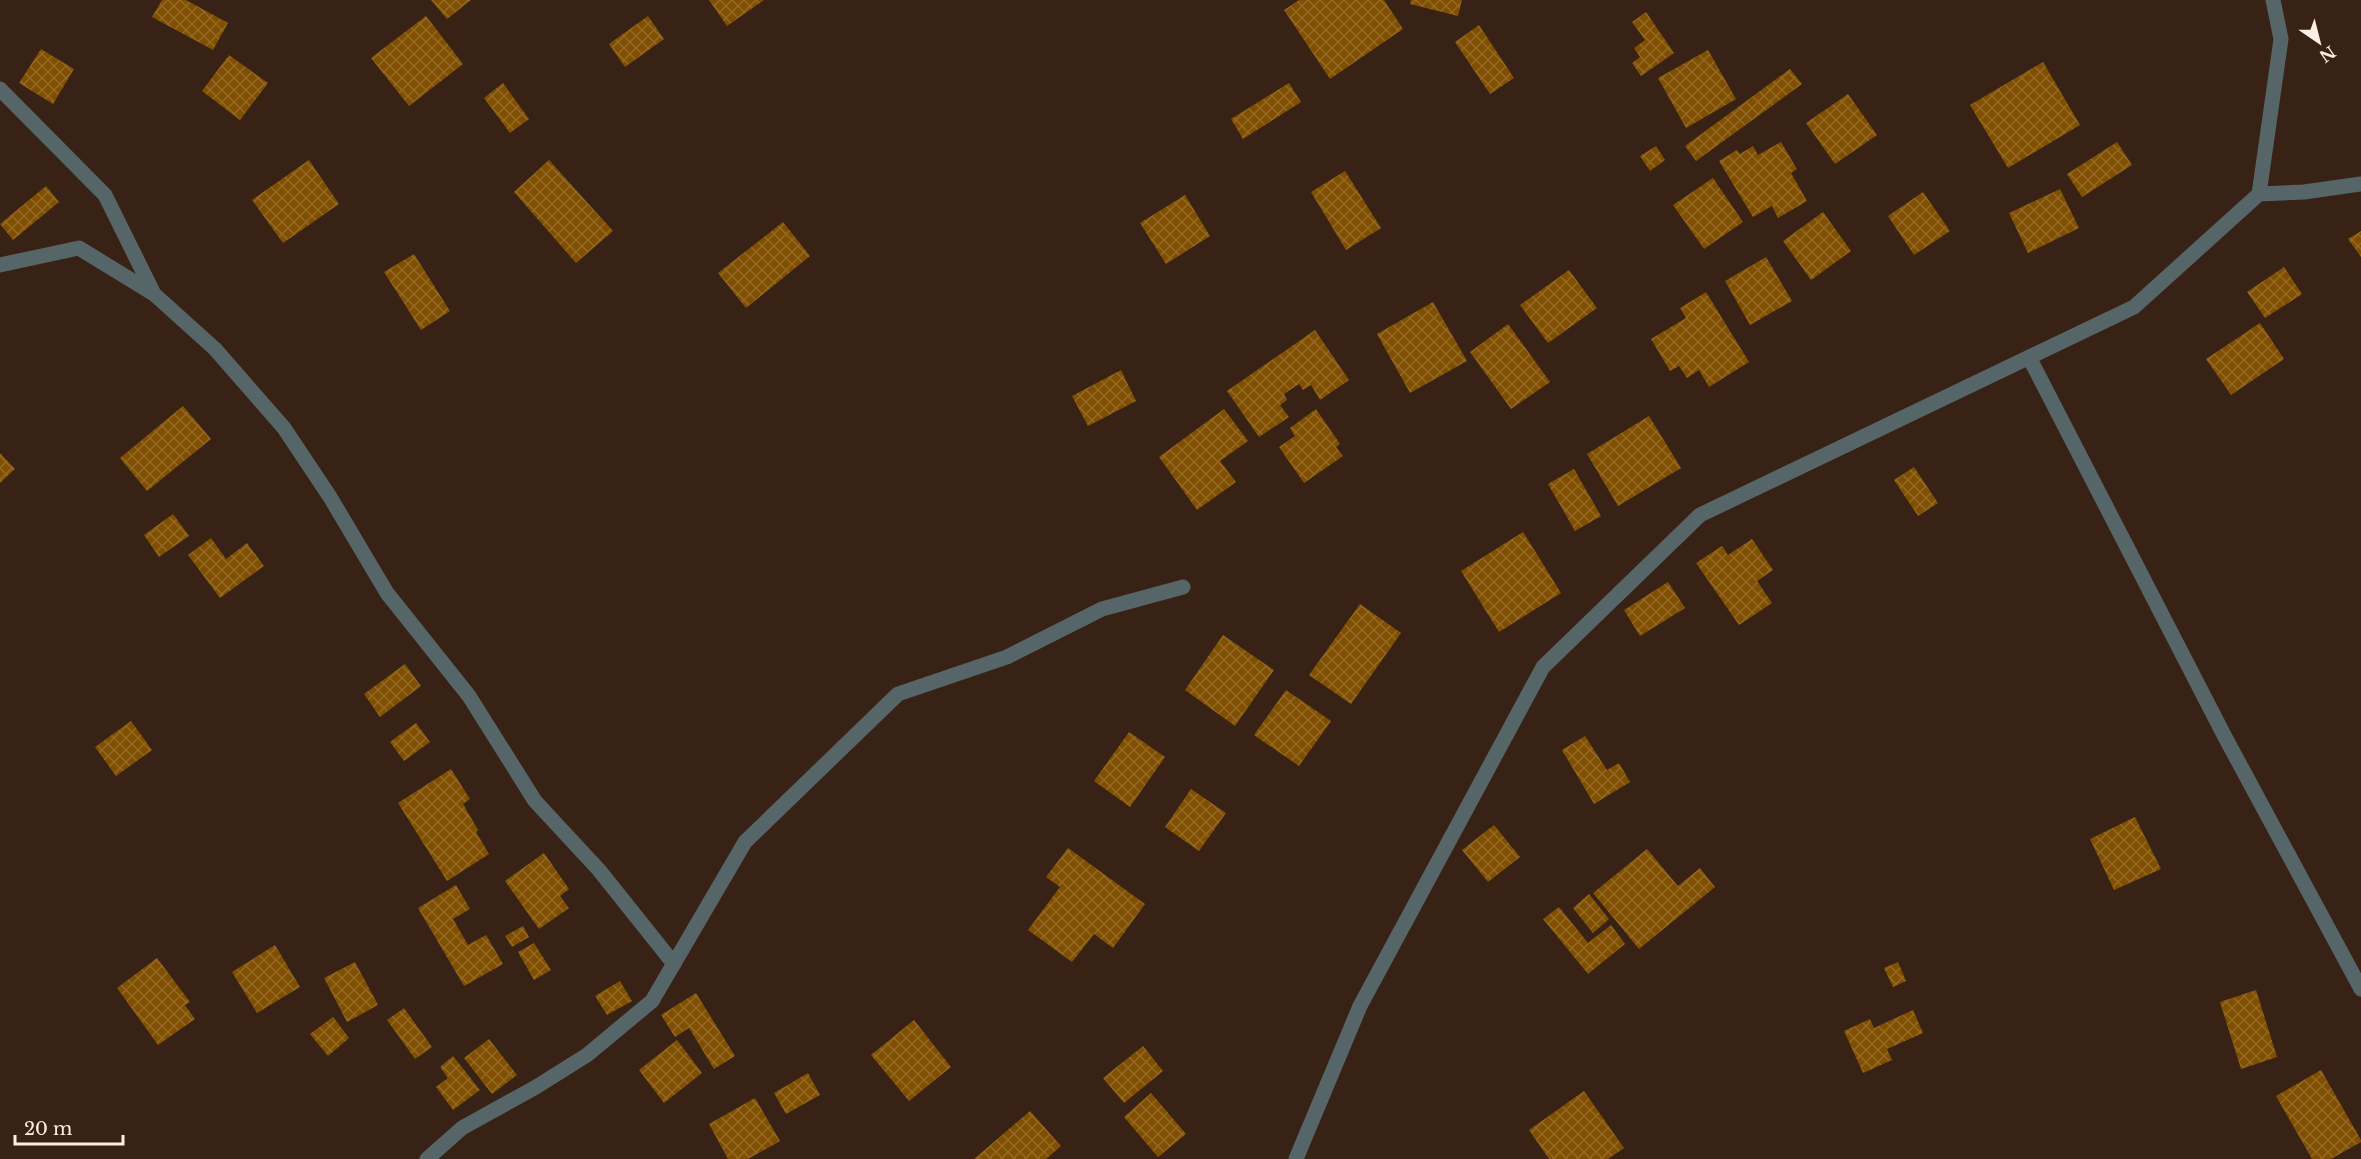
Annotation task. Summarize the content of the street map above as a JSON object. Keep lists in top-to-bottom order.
{
  "scale_bar": "20 m",
  "north": "bottom right"
}
